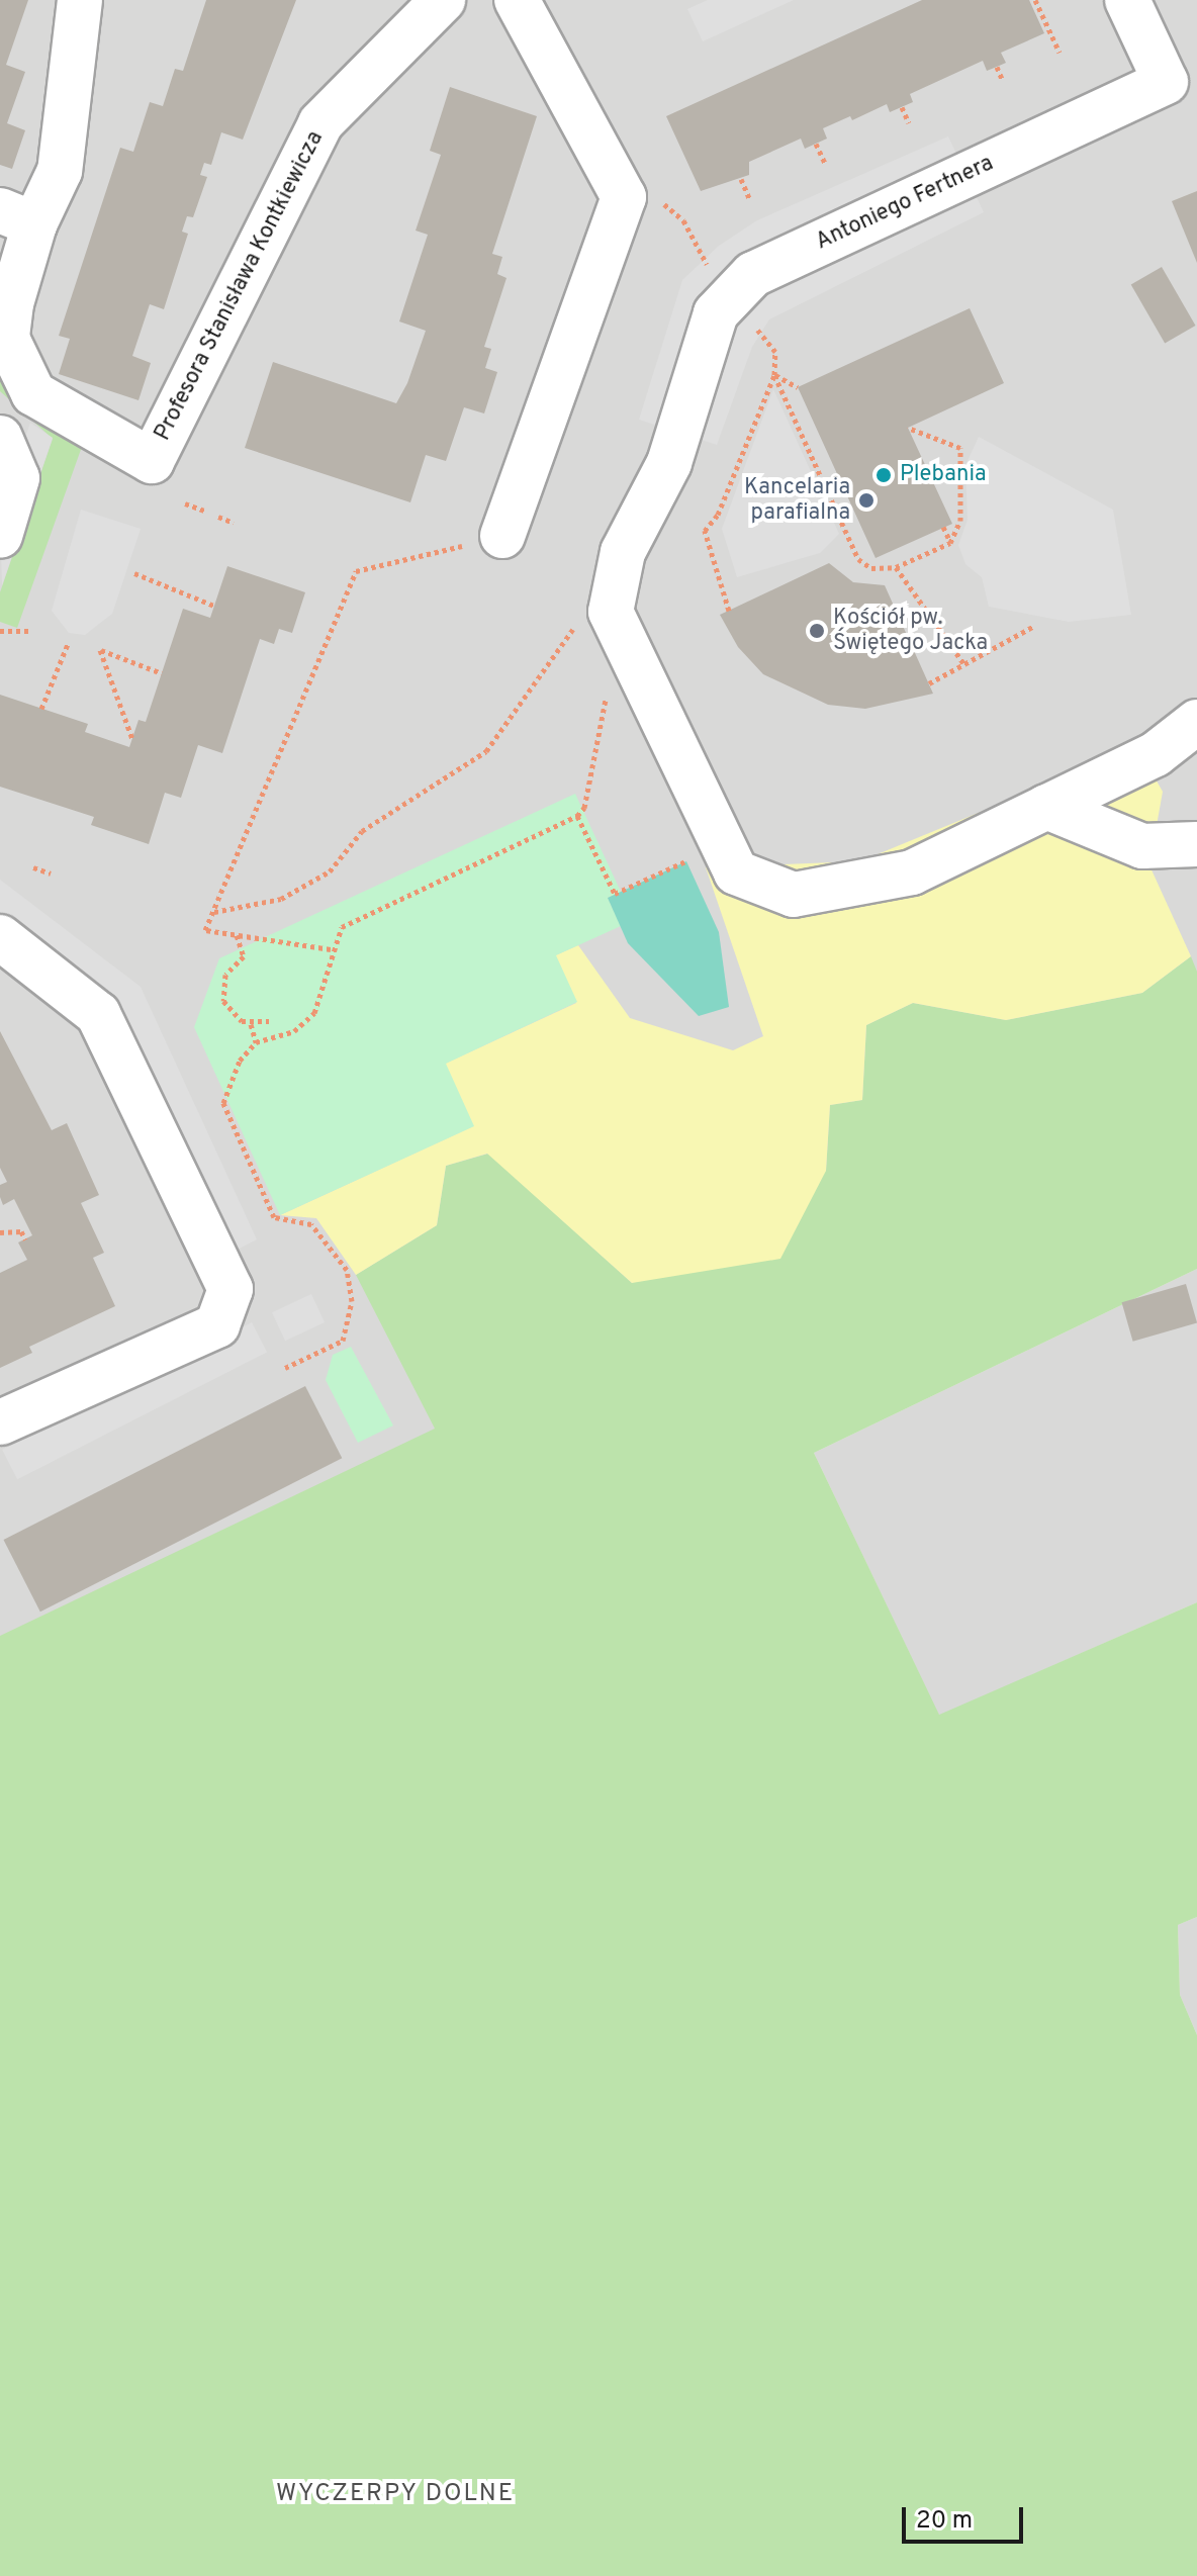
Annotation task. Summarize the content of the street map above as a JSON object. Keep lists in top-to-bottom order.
{
  "streets": {
    "street": ["Antoniego Fertnera", "Profesora Stanisława Kontkiewicza"]
  },
  "districts": ["WYCZERPY DOLNE"],
  "places": ["Plebania", "Kancelaria parafialna", "Kościół pw. Świętego Jacka"],
  "scale_bar": "20 m"
}
